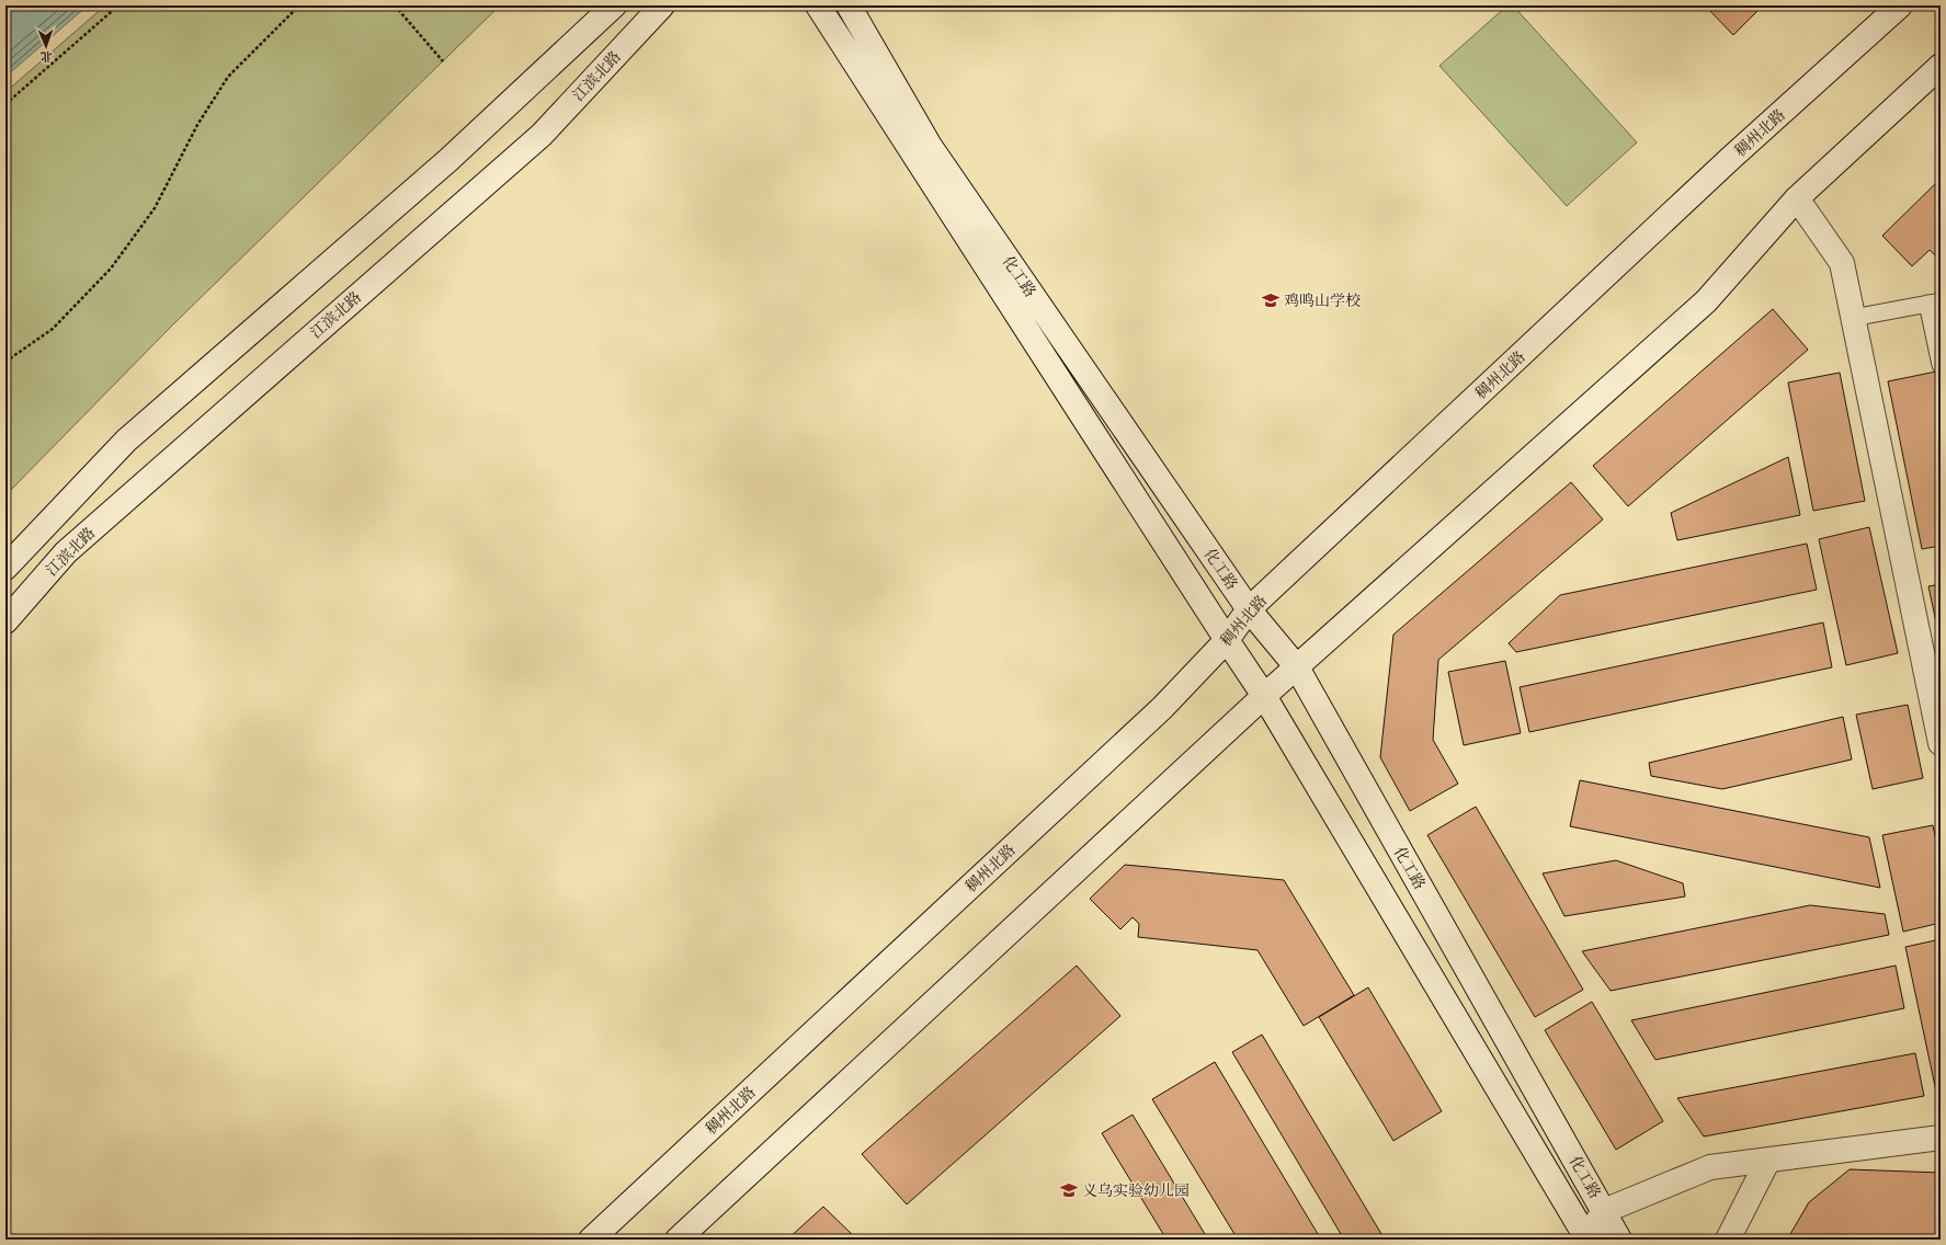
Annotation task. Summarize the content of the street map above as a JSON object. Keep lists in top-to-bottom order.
{
  "streets": {
    "main road": ["江滨北路", "稠州北路", "化工路"]
  },
  "crossings": [
    ["稠州北路", "化工路"]
  ],
  "places": {
    "school or university": ["鸡鸣山学校", "义乌实验幼儿园"]
  },
  "north": "bottom"
}
